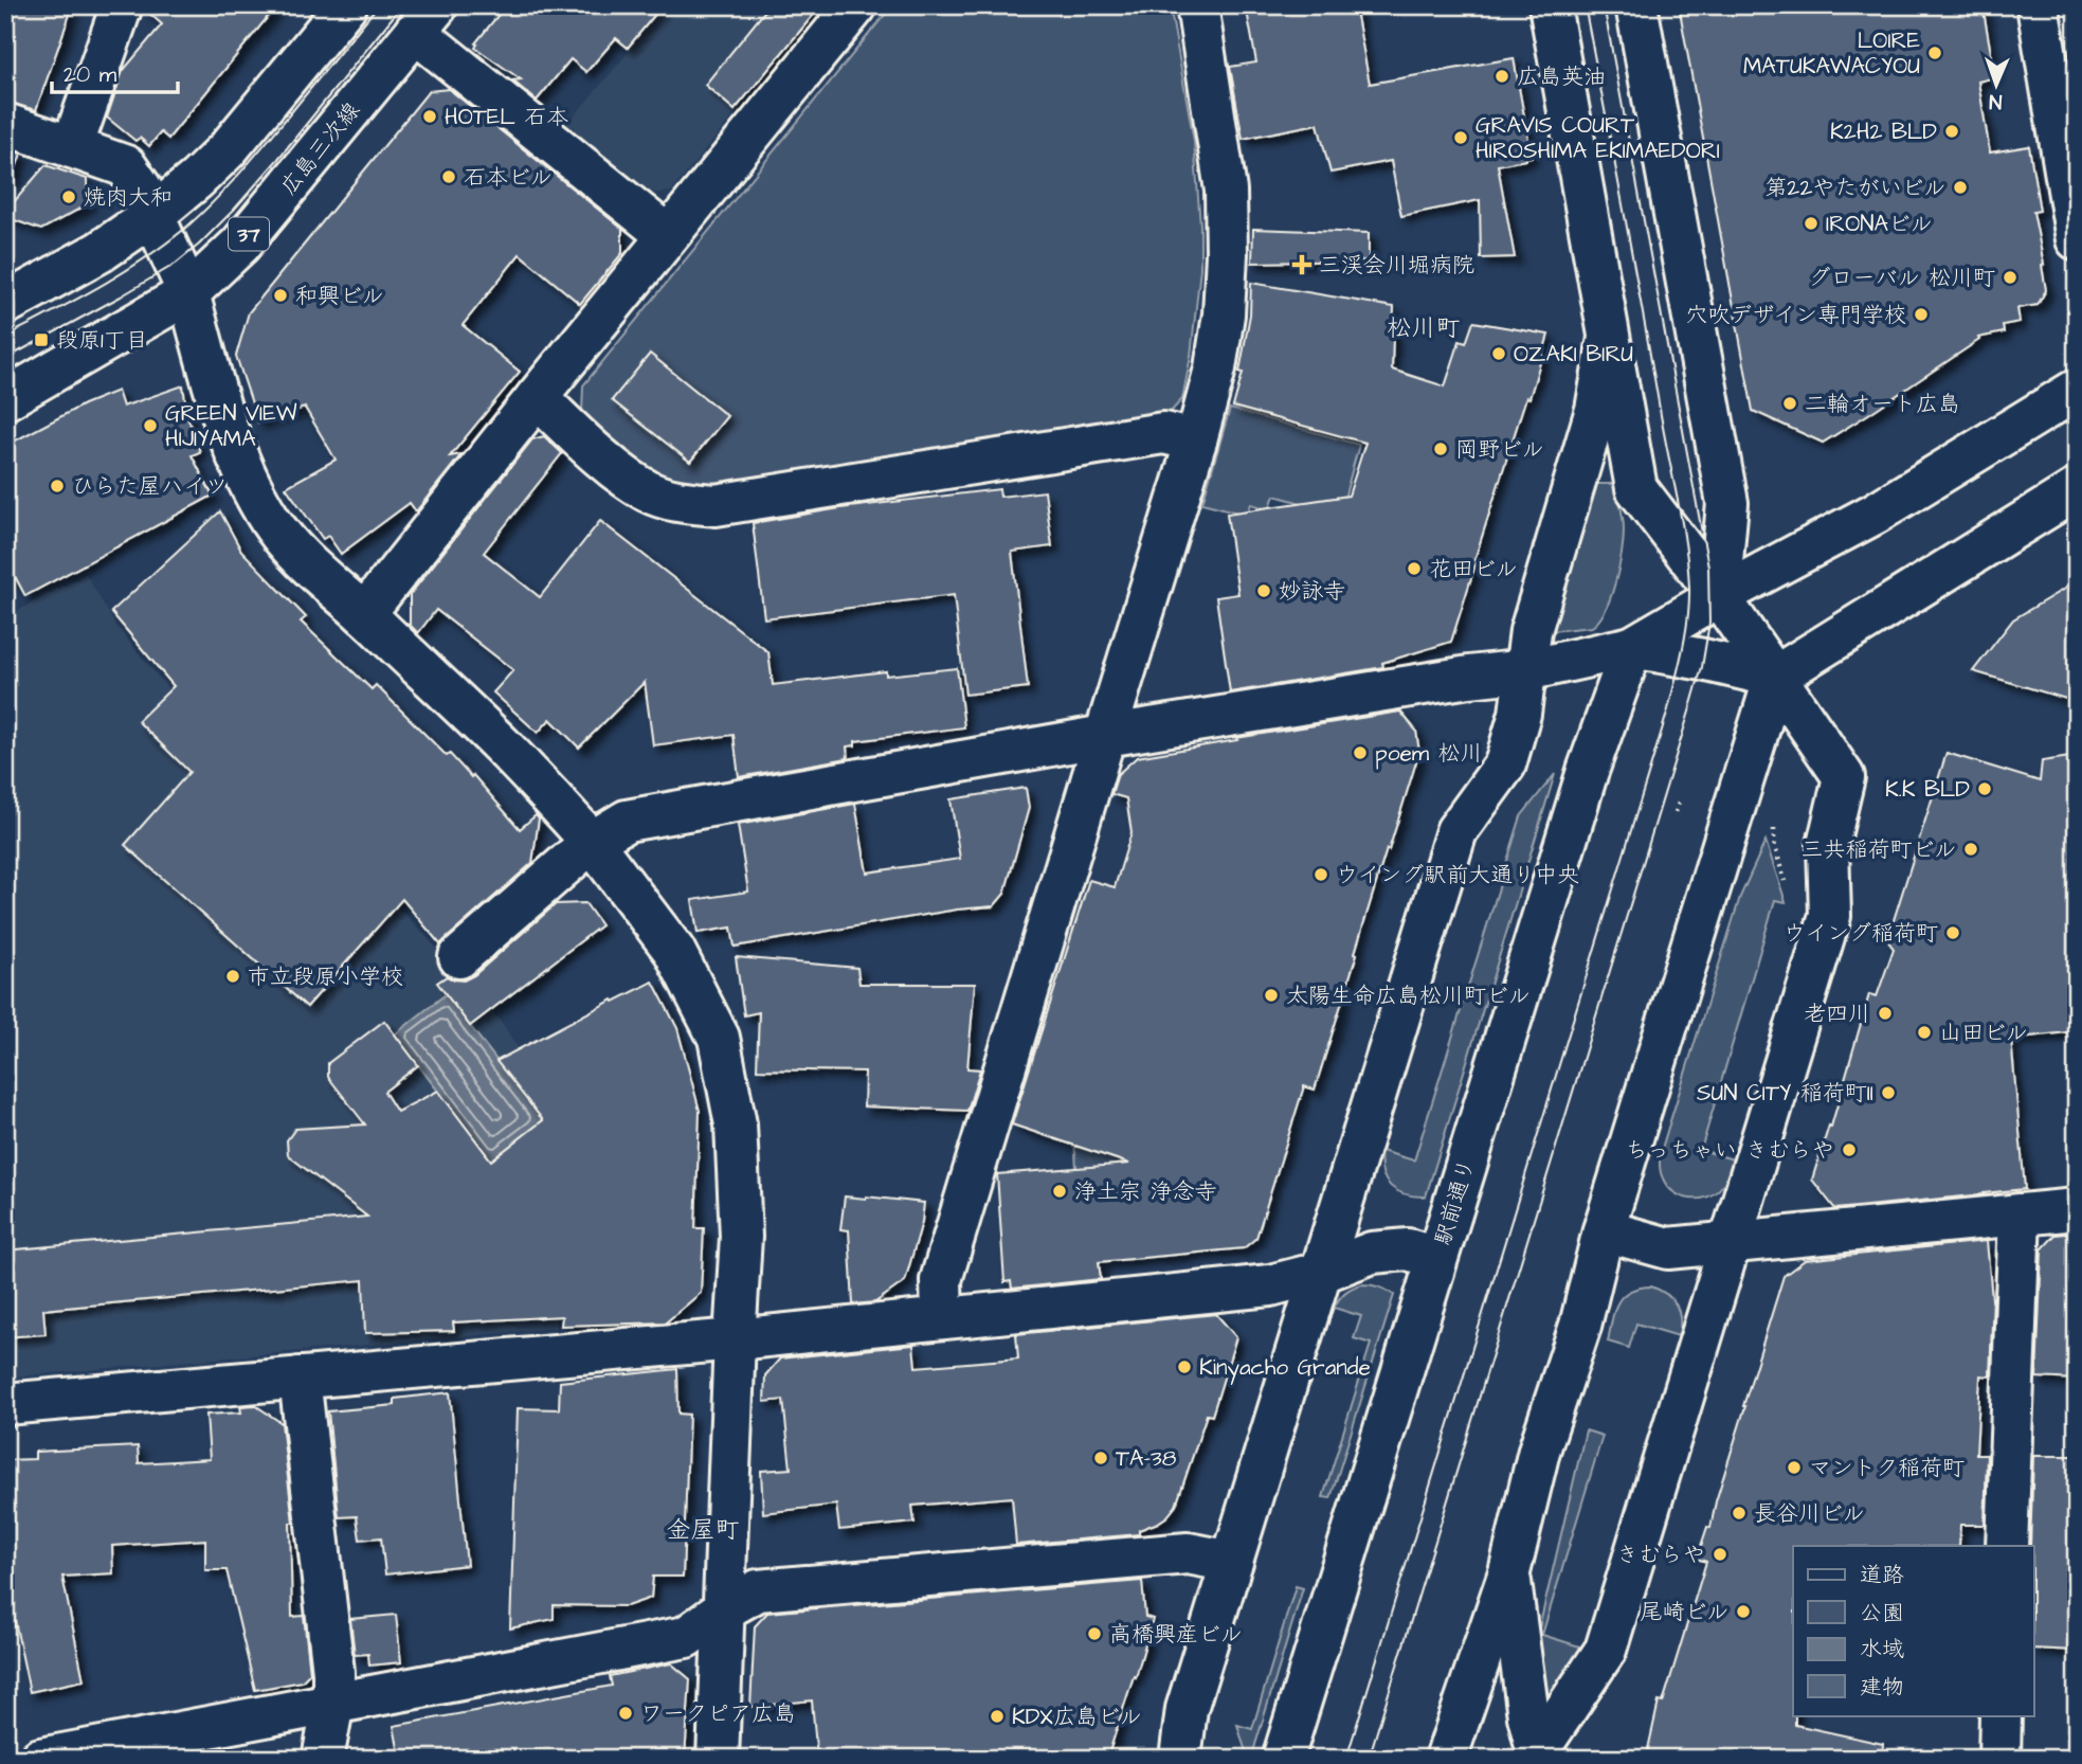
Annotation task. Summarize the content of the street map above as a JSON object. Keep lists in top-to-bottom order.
{
  "streets": {
    "street": ["広島三次線", "37", "駅前通り"]
  },
  "districts": ["松川町", "金屋町"],
  "places": {
    "other": [
      "LOIRE MATUKAWACYOU",
      "広島英油",
      "HOTEL 石本",
      "K2H2 BLD",
      "GRAVIS COURT HIROSHIMA EKIMAEDORI",
      "石本ビル",
      "第22やたがいビル",
      "焼肉大和",
      "IRONAビル",
      "グローバル 松川町",
      "和興ビル",
      "穴吹デザイン専門学校",
      "OZAKI BIRU",
      "二輪オート広島",
      "GREEN VIEW HIJIYAMA",
      "岡野ビル",
      "ひらた屋ハイツ",
      "花田ビル",
      "妙詠寺",
      "poem 松川",
      "K.K BLD",
      "三共稲荷町ビル",
      "ウイング駅前大通り中央",
      "ウイング稲荷町",
      "市立段原小学校",
      "太陽生命広島松川町ビル",
      "老四川",
      "山田ビル",
      "SUN CITY 稲荷町II",
      "ちっちゃい きむらや",
      "浄土宗 浄念寺",
      "Kinyacho Grande",
      "TA-38",
      "マントク稲荷町",
      "長谷川ビル",
      "きむらや",
      "尾崎ビル",
      "高橋興産ビル",
      "ワークピア広島",
      "KDX広島ビル"
    ],
    "health": ["三渓会川堀病院"],
    "transit": ["段原1丁目"]
  },
  "legend": [
    "道路",
    "公園",
    "水域",
    "建物"
  ],
  "scale_bar": "20 m",
  "north": "bottom"
}
